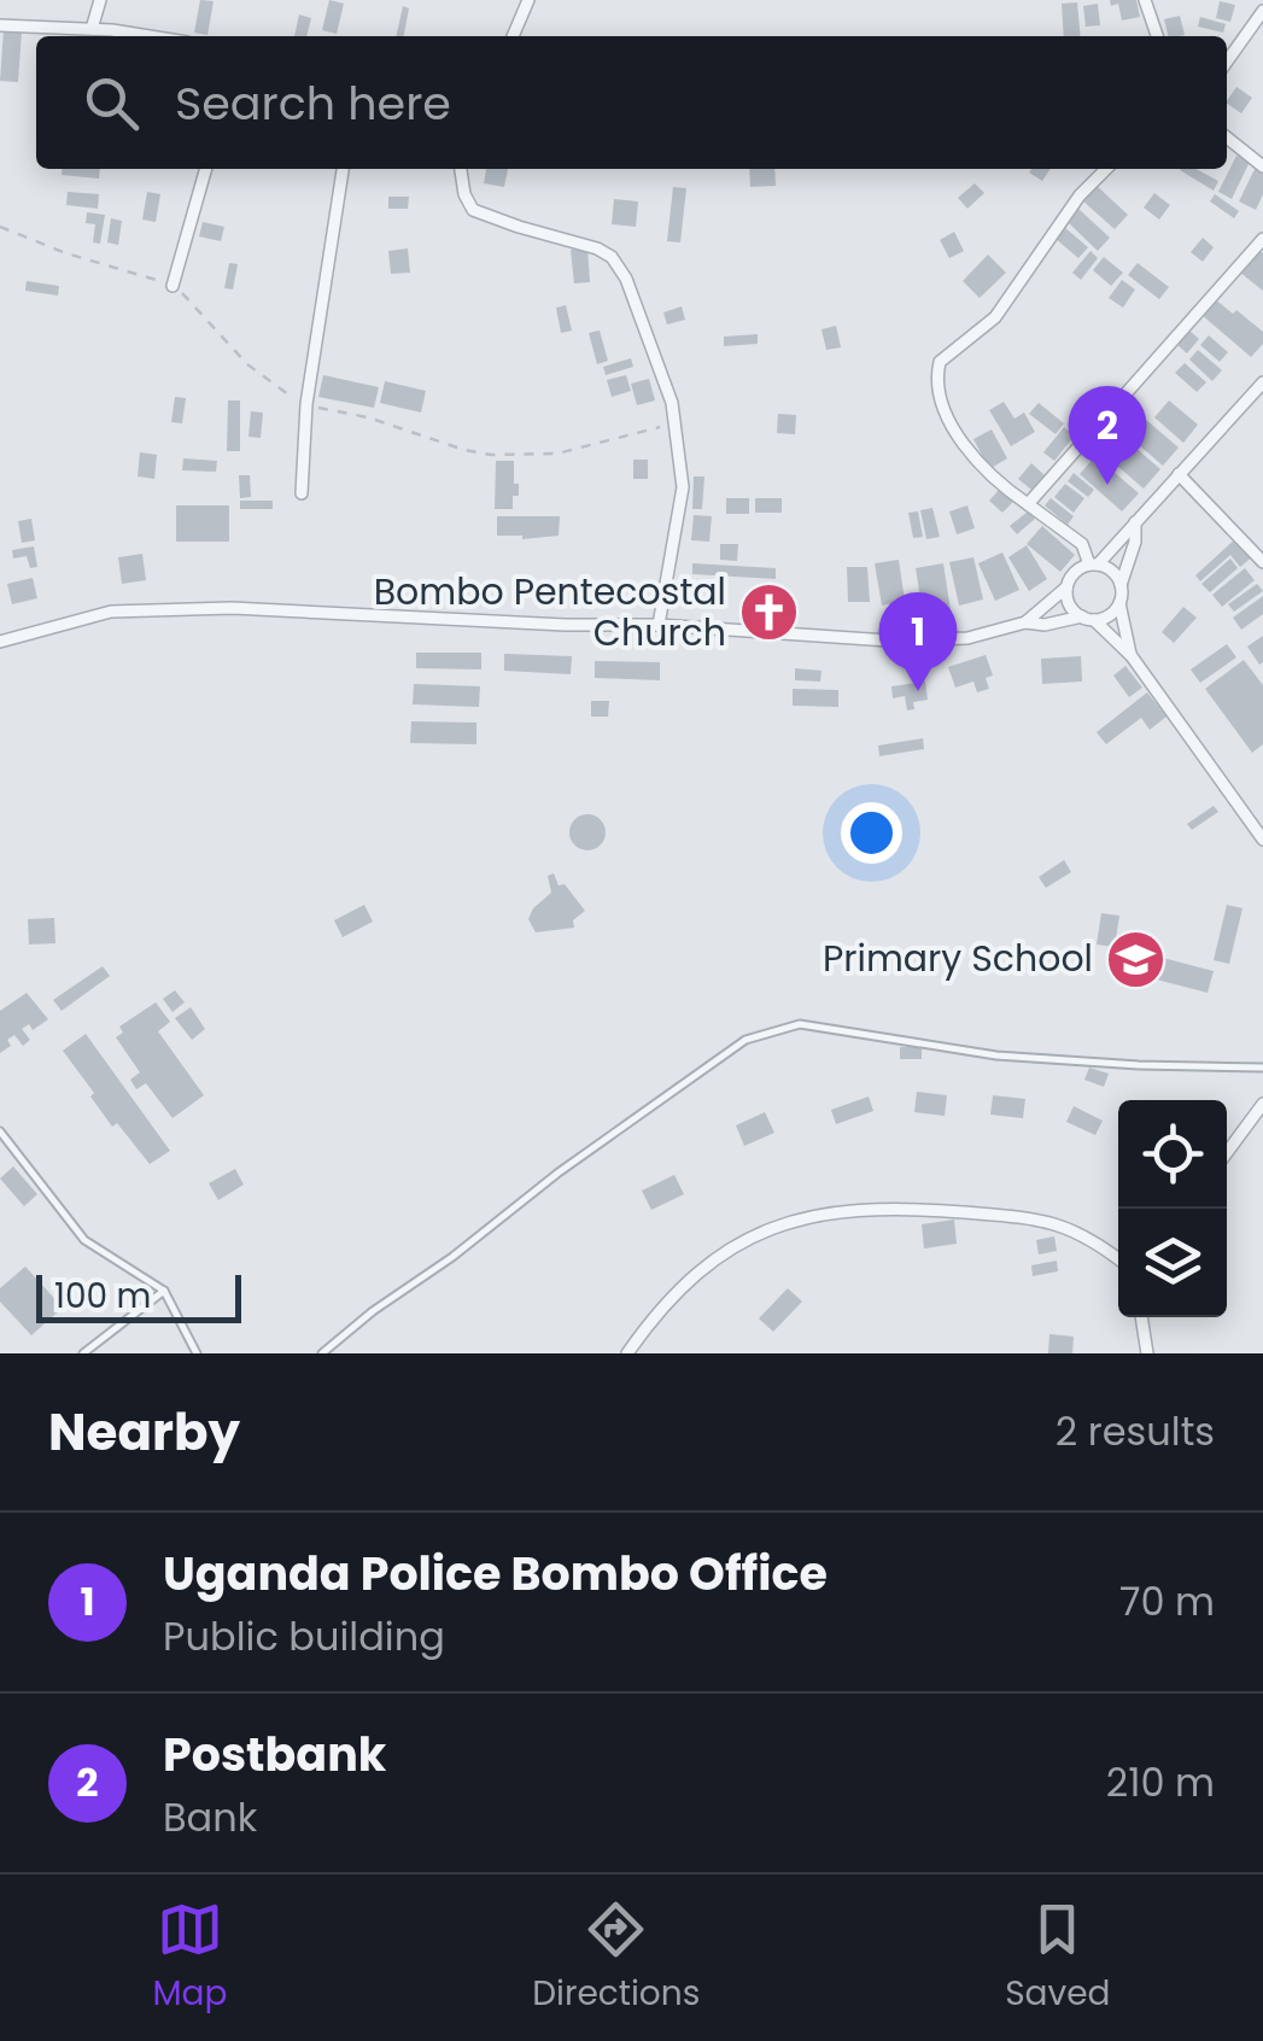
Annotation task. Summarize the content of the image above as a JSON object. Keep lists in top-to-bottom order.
{
  "places": {
    "church": ["Bombo Pentecostal Church"],
    "school or university": ["Primary School"]
  },
  "scale_bar": "100 m",
  "page": {
    "search": "Search here",
    "pins": ["2", "1"],
    "scale": "100 m",
    "heading": ["Nearby", "2 results"],
    "list": [
      {
        "mark": "1",
        "name": "Uganda Police Bombo Office",
        "note": "Public building",
        "value": "70 m"
      },
      {
        "mark": "2",
        "name": "Postbank",
        "note": "Bank",
        "value": "210 m"
      }
    ],
    "nav": ["Map", "Directions", "Saved"]
  }
}
